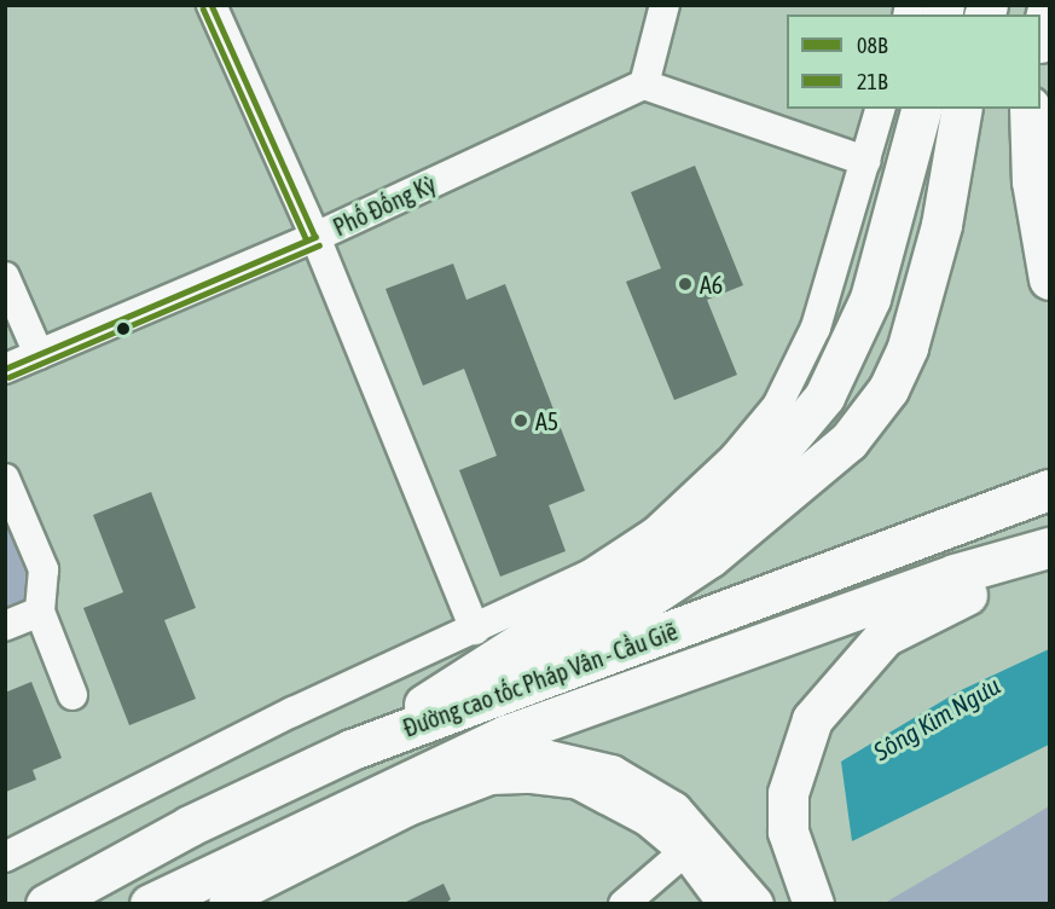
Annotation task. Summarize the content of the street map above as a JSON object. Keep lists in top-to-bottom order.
{
  "streets": {
    "highway": ["Đường cao tốc Pháp Vân - Cầu Giẽ"],
    "street": ["Phố Đống Kỳ"]
  },
  "water": ["Sông Kim Ngưu"],
  "places": ["A6", "A5"],
  "lines": ["transit line 08B", "transit line 21B"],
  "legend": ["08B", "21B"]
}
